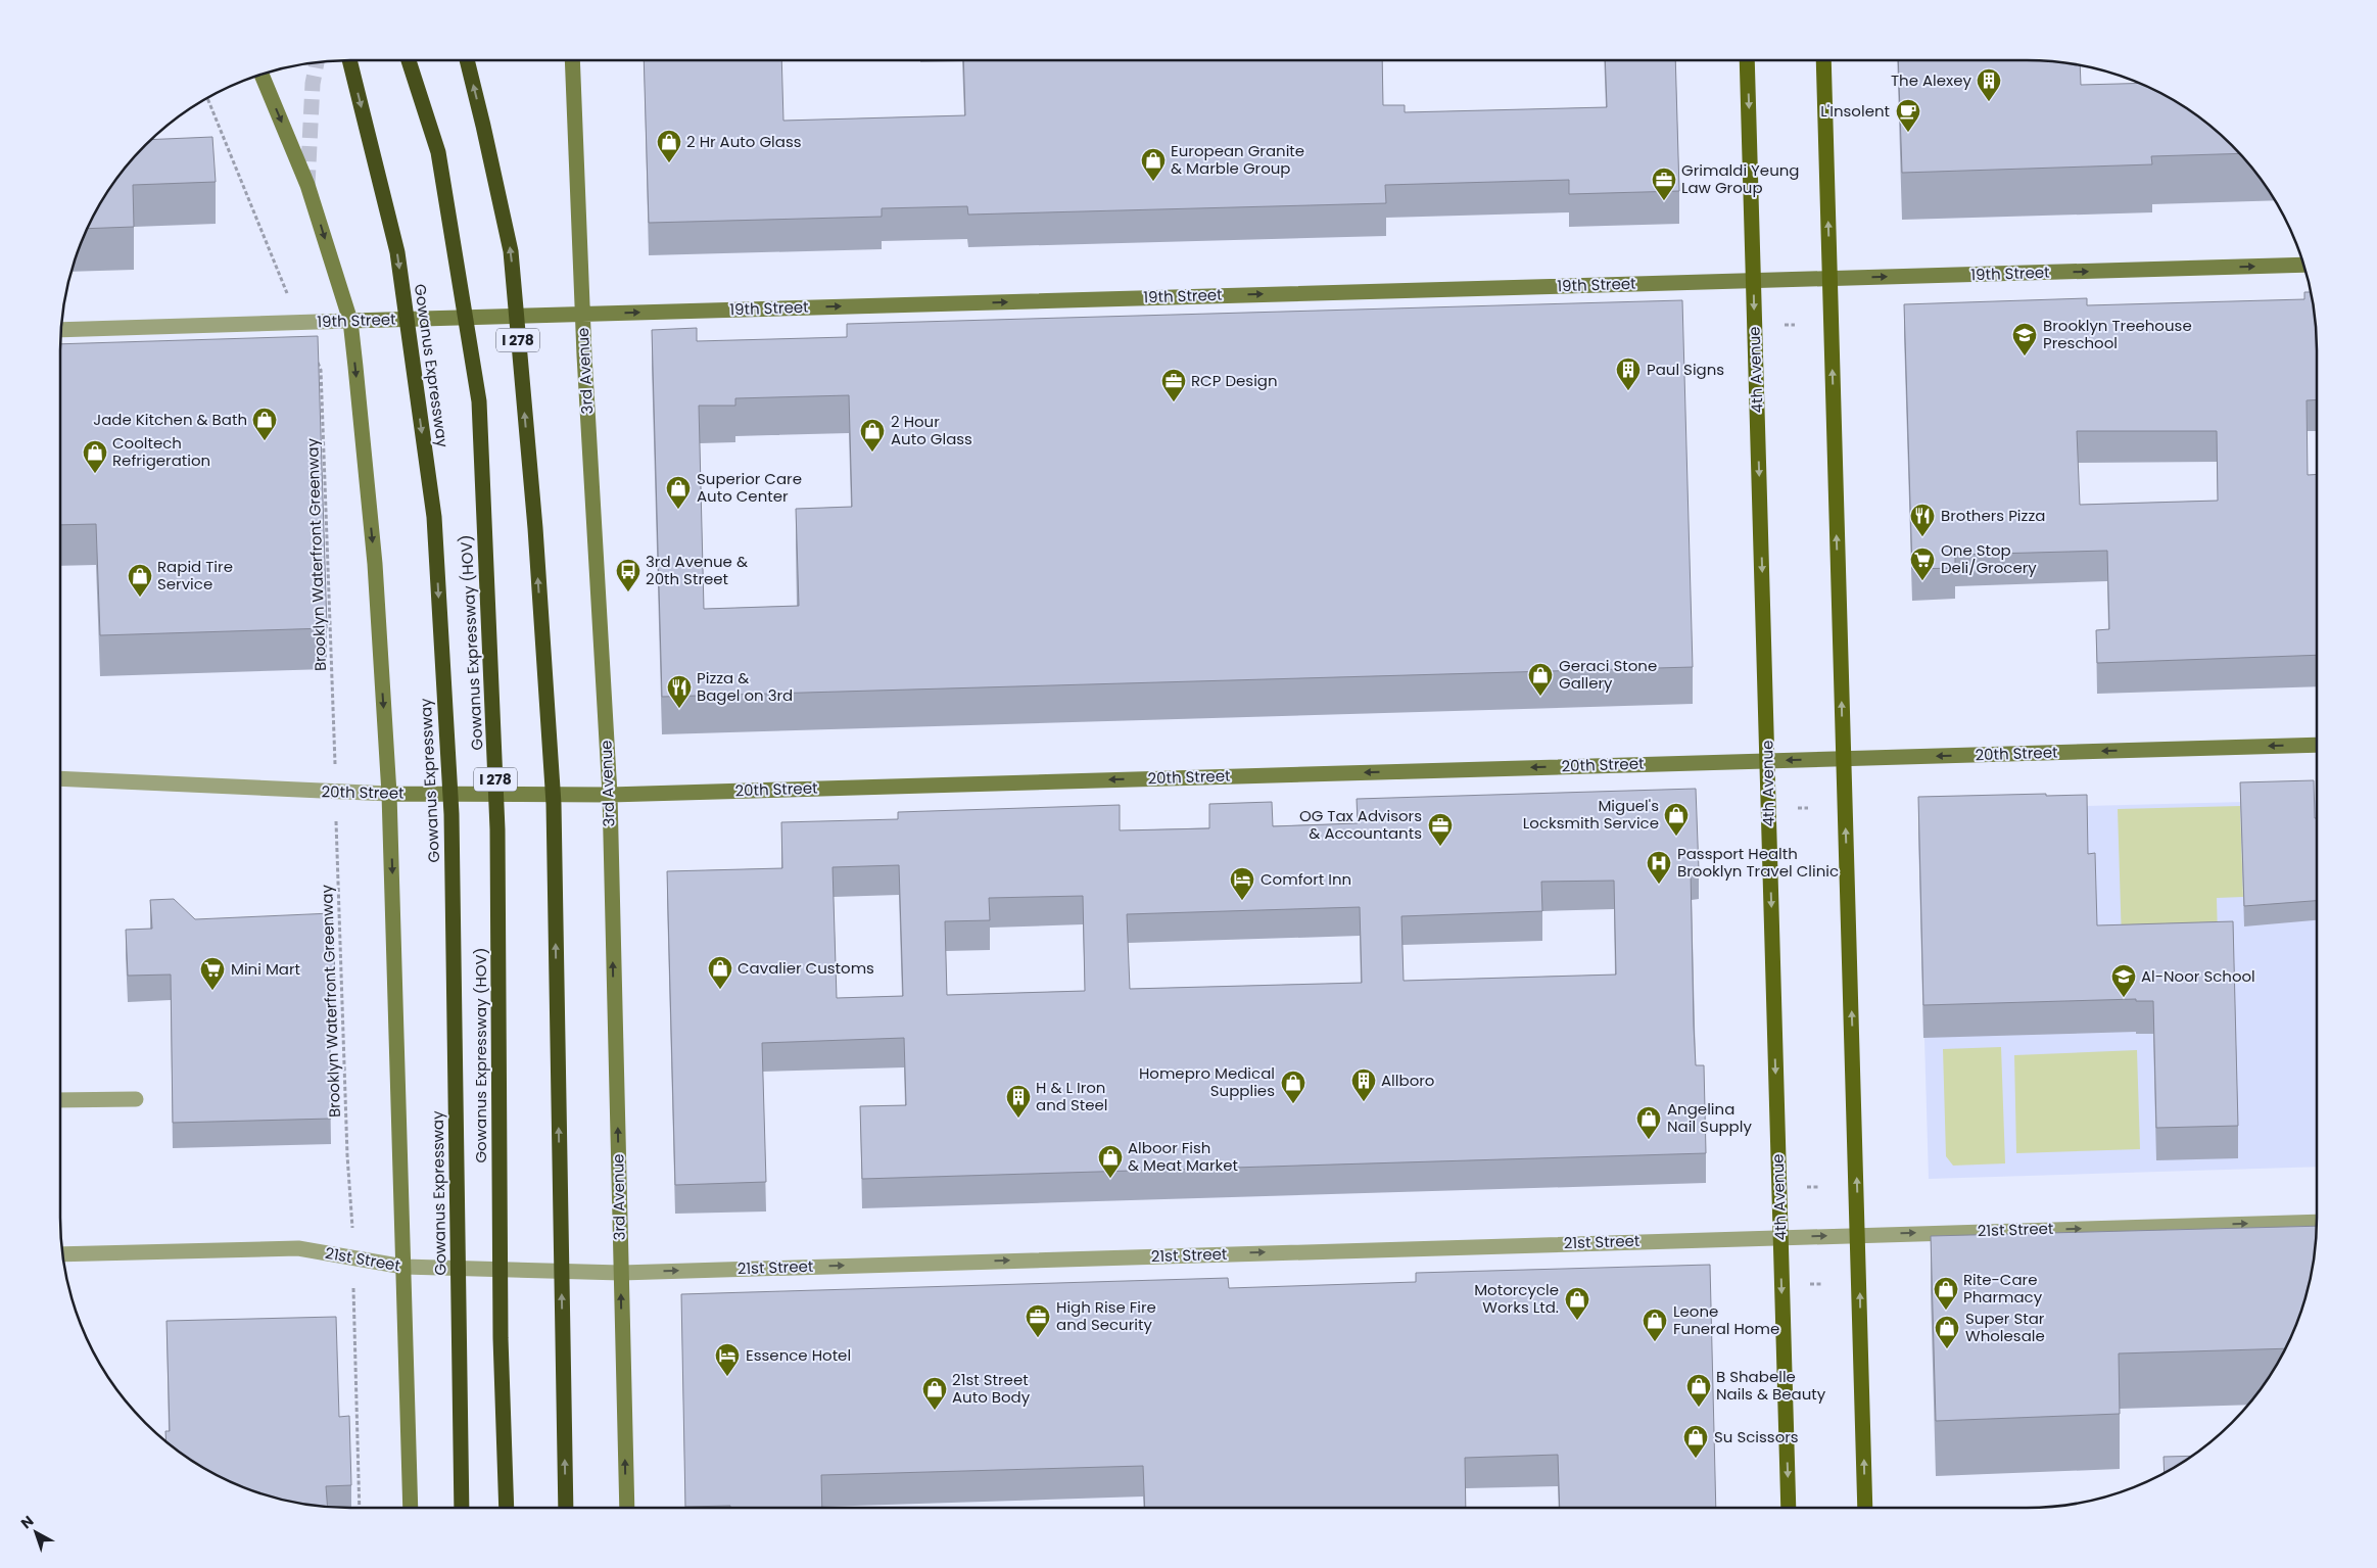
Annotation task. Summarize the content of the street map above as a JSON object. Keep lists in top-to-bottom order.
{
  "streets": {
    "highway": ["I 278", "Gowanus Expressway", "Gowanus Expressway (HOV)"],
    "main road": [
      "19th Street",
      "4th Avenue",
      "3rd Avenue",
      "20th Street"
    ],
    "street": ["21st Street"],
    "path": ["Brooklyn Waterfront Greenway"]
  },
  "crossings": [
    ["19th Street", "4th Avenue"],
    ["19th Street", "3rd Avenue"],
    ["4th Avenue", "20th Street"],
    ["4th Avenue", "21st Street"],
    ["3rd Avenue", "20th Street"],
    ["3rd Avenue", "21st Street"]
  ],
  "one_way": [
    "19th Street",
    "3rd Avenue",
    "20th Street",
    "21st Street"
  ],
  "places": {
    "building": [
      "The Alexey",
      "Paul Signs",
      "Allboro",
      "H & L Iron and Steel"
    ],
    "cafe": ["L'Insolent"],
    "shop": [
      "2 Hr Auto Glass",
      "European Granite & Marble Group",
      "Jade Kitchen & Bath",
      "2 Hour Auto Glass",
      "Cooltech Refrigeration",
      "Superior Care Auto Center",
      "Rapid Tire Service",
      "Geraci Stone Gallery",
      "Miguel's Locksmith Service",
      "Cavalier Customs",
      "Homepro Medical Supplies",
      "Angelina Nail Supply",
      "Alboor Fish & Meat Market",
      "Rite-Care Pharmacy",
      "Motorcycle Works Ltd.",
      "Leone Funeral Home",
      "Super Star Wholesale",
      "B Shabelle Nails & Beauty",
      "21st Street Auto Body",
      "Su Scissors"
    ],
    "office": [
      "Grimaldi Yeung Law Group",
      "RCP Design",
      "OG Tax Advisors & Accountants",
      "High Rise Fire and Security"
    ],
    "school or university": ["Brooklyn Treehouse Preschool", "Al-Noor School"],
    "restaurant": ["Brothers Pizza", "Pizza & Bagel on 3rd"],
    "supermarket": ["One Stop Deli/Grocery", "Mini Mart"],
    "bus stop": ["3rd Avenue & 20th Street"],
    "hospital": ["Passport Health Brooklyn Travel Clinic"],
    "hotel": ["Comfort Inn", "Essence Hotel"]
  },
  "north": "top left"
}
